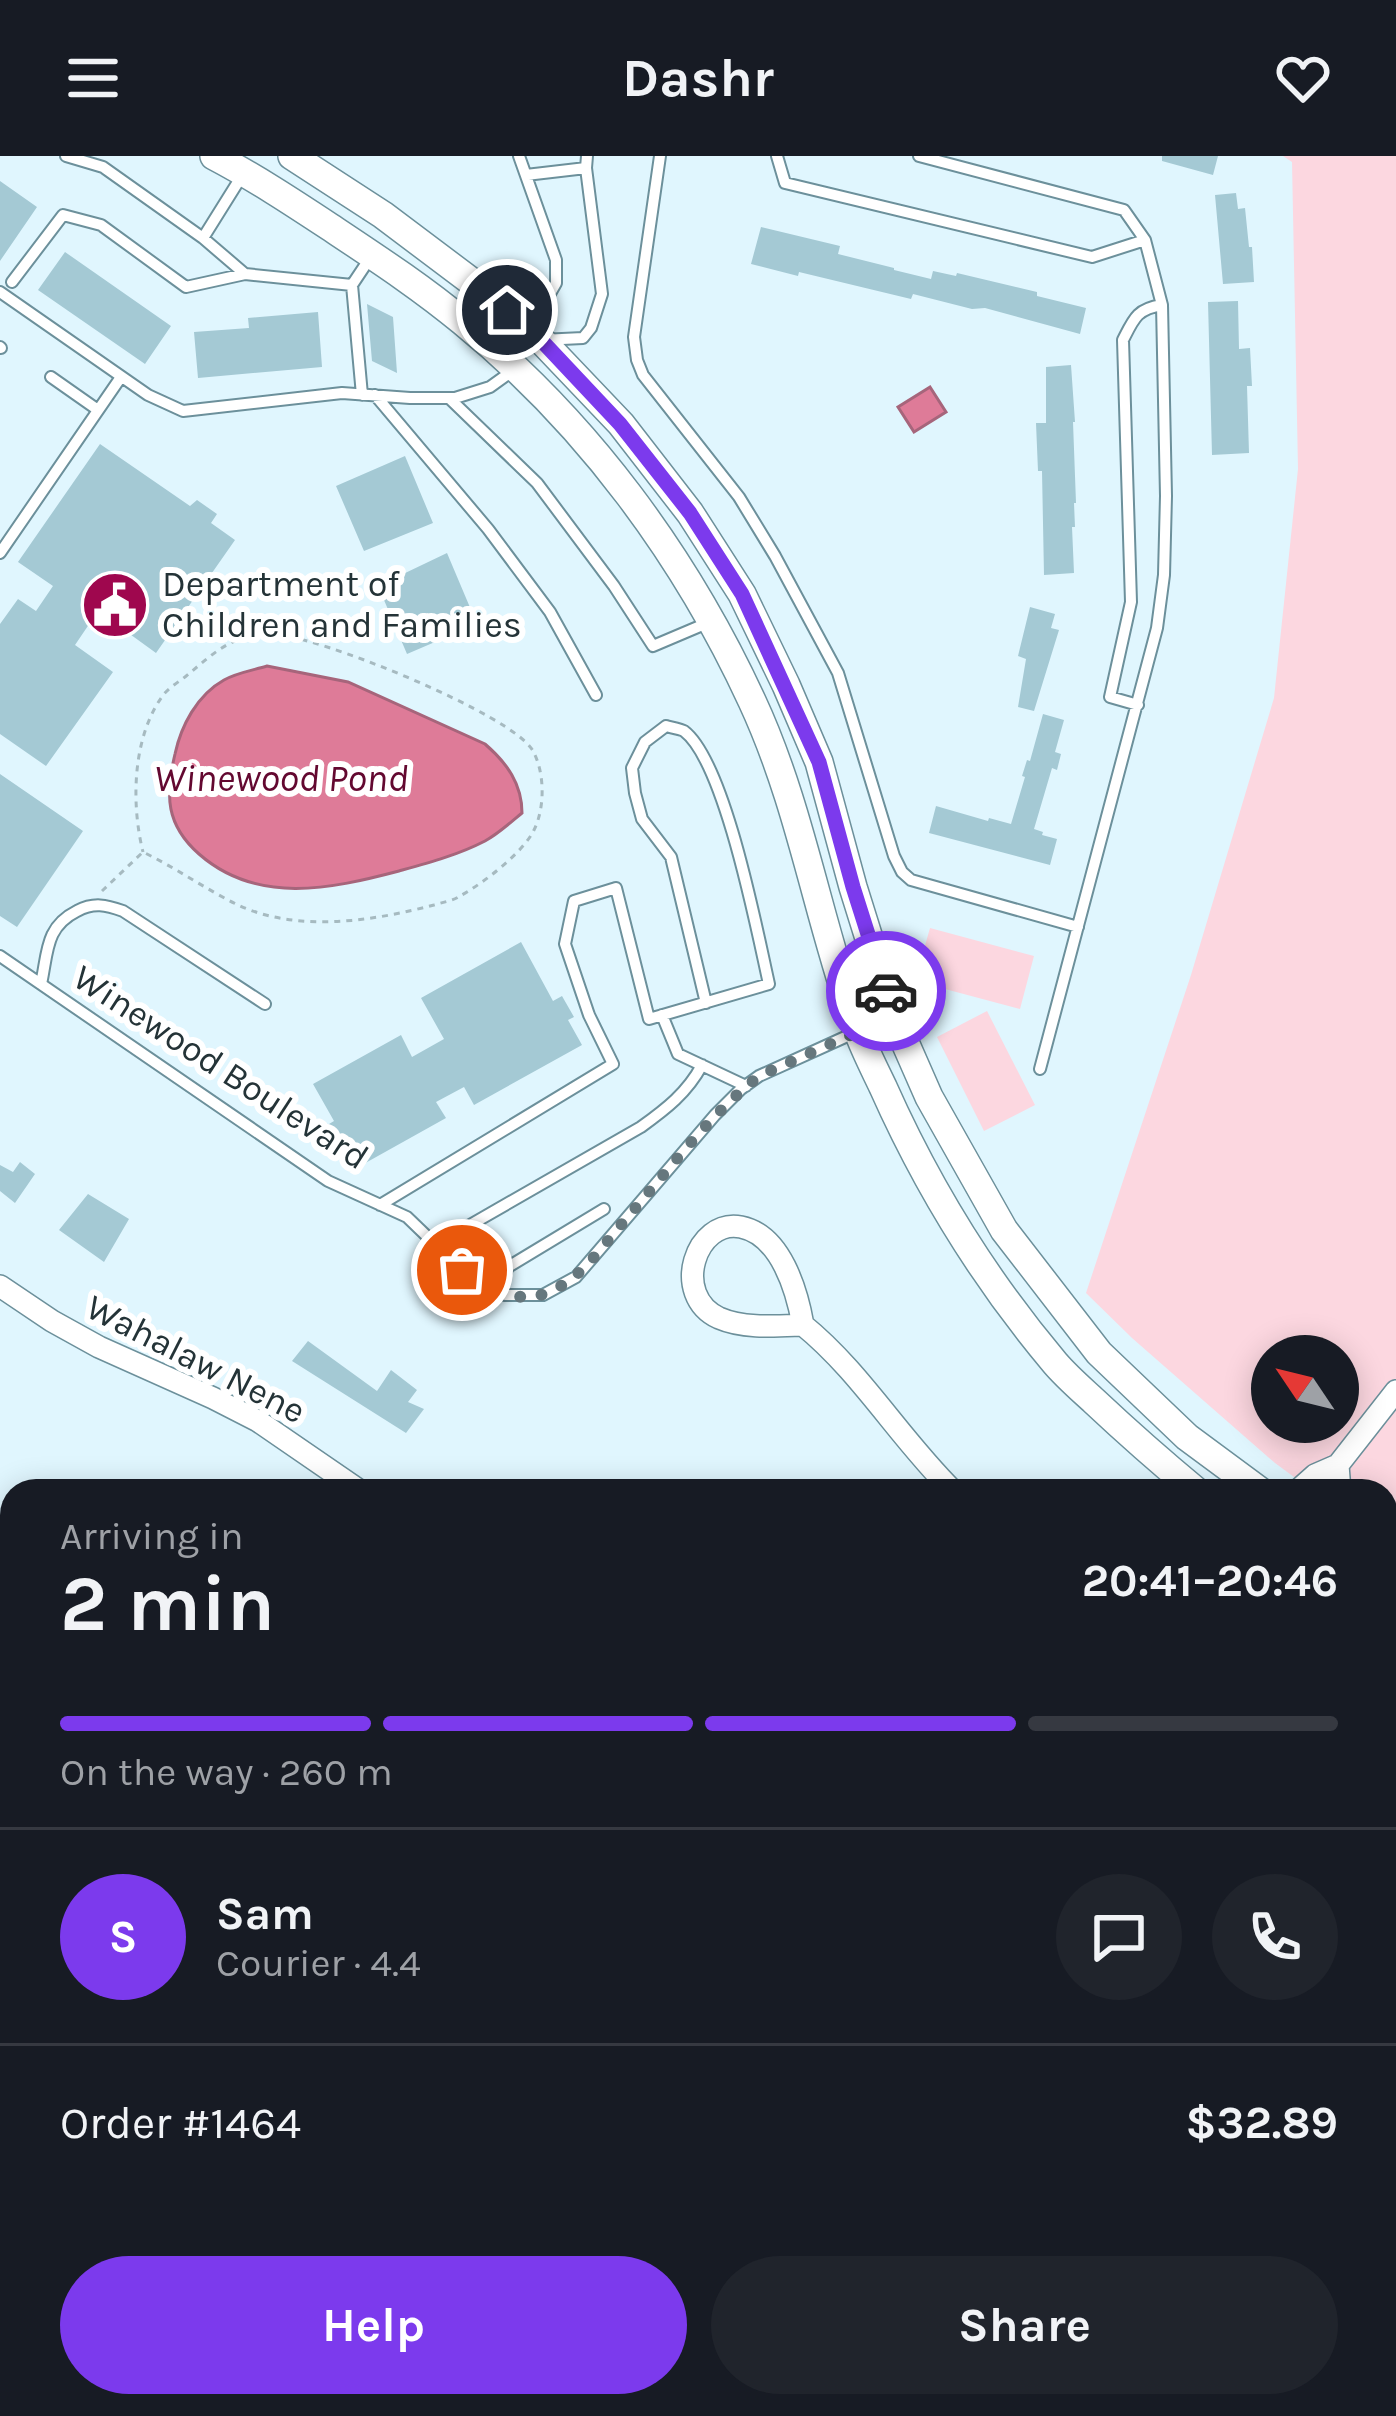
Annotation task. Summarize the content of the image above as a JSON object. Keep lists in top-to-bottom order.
{
  "streets": {
    "street": ["Wahalaw Nene"],
    "lane": ["Winewood Boulevard"]
  },
  "water": ["Winewood Pond"],
  "places": {
    "public building": ["Department of Children and Families"]
  },
  "north": "top left",
  "page": {
    "header": "Dashr",
    "heading": ["2 min", "Arriving in", "20:41–20:46"],
    "panel": [
      "Sam",
      "Courier · 4.4",
      "Order #1464",
      "$32.89"
    ],
    "bar": "On the way · 260 m",
    "round": "S",
    "buttons": ["Help", "Share"]
  }
}
